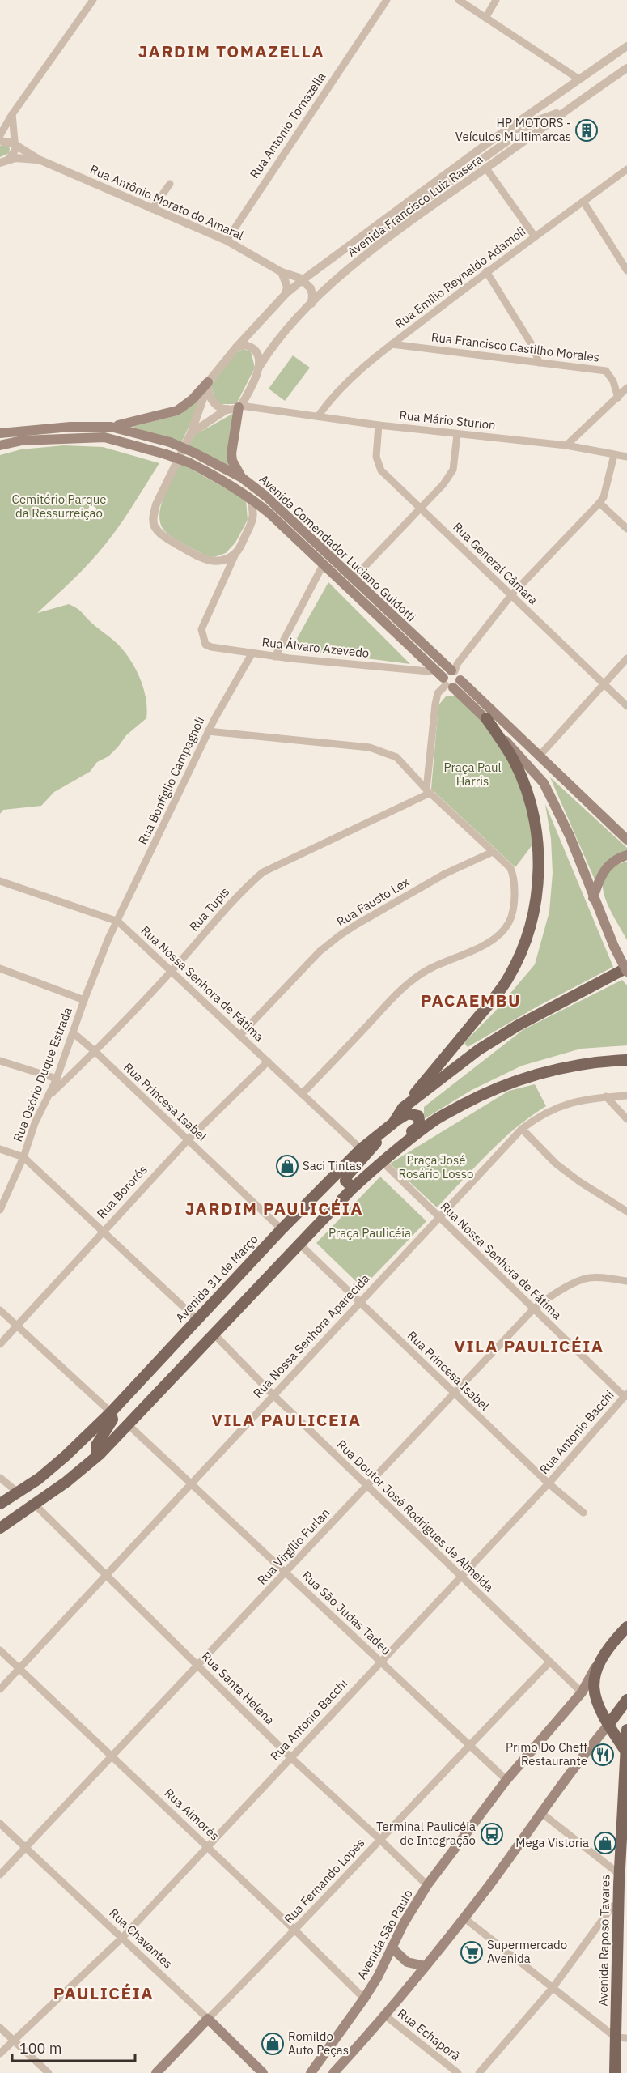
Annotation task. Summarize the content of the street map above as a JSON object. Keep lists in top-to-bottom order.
{
  "streets": {
    "main road": [
      "Avenida Comendador Luciano Guidotti",
      "Avenida 31 de Março",
      "Rua Fernando Lopes",
      "Avenida São Paulo",
      "Rua Chavantes",
      "Avenida Raposo Tavares"
    ],
    "street": [
      "Rua Antonio Tomazella",
      "Rua Antônio Morato do Amaral",
      "Avenida Francisco Luiz Rasera",
      "Rua Emílio Reynaldo Adamoli",
      "Rua Francisco Castilho Morales",
      "Rua Mário Sturion",
      "Rua General Câmara",
      "Rua Álvaro Azevedo",
      "Rua Bonfiglio Campagnoli",
      "Rua Fausto Lex",
      "Rua Tupis",
      "Rua Nossa Senhora de Fátima",
      "Rua Osório Duque Estrada",
      "Rua Princesa Isabel",
      "Rua Bororós",
      "Rua Nossa Senhora Aparecida",
      "Rua Antonio Bacchi",
      "Rua Doutor José Rodrigues de Almeida",
      "Rua Virgílio Furlan",
      "Rua São Judas Tadeu",
      "Rua Santa Helena",
      "Rua Aimorés",
      "Rua Echaporã"
    ]
  },
  "crossings": [
    ["Rua Antonio Tomazella", "Rua Antônio Morato do Amaral"],
    ["Rua Antônio Morato do Amaral", "Avenida Francisco Luiz Rasera"],
    ["Avenida Francisco Luiz Rasera", "Rua Mário Sturion"],
    ["Rua Emílio Reynaldo Adamoli", "Rua Francisco Castilho Morales"],
    ["Rua Emílio Reynaldo Adamoli", "Rua Mário Sturion"],
    ["Rua Mário Sturion", "Rua General Câmara"],
    ["Avenida Comendador Luciano Guidotti", "Rua Álvaro Azevedo"],
    ["Avenida Comendador Luciano Guidotti", "Avenida 31 de Março"],
    ["Rua Álvaro Azevedo", "Rua Bonfiglio Campagnoli"],
    ["Rua Bonfiglio Campagnoli", "Rua Nossa Senhora de Fátima"],
    ["Rua Bonfiglio Campagnoli", "Rua Osório Duque Estrada"],
    ["Rua Fausto Lex", "Rua Nossa Senhora de Fátima"],
    ["Rua Tupis", "Rua Nossa Senhora de Fátima"],
    ["Rua Tupis", "Rua Osório Duque Estrada"],
    ["Rua Tupis", "Rua Princesa Isabel"],
    ["Rua Nossa Senhora de Fátima", "Rua Osório Duque Estrada"],
    ["Rua Nossa Senhora de Fátima", "Rua Bororós"],
    ["Rua Nossa Senhora de Fátima", "Avenida 31 de Março"],
    ["Rua Nossa Senhora de Fátima", "Rua Nossa Senhora Aparecida"],
    ["Rua Nossa Senhora de Fátima", "Rua Antonio Bacchi"],
    ["Rua Nossa Senhora de Fátima", "Rua Virgílio Furlan"],
    ["Rua Osório Duque Estrada", "Rua Princesa Isabel"],
    ["Rua Princesa Isabel", "Rua Bororós"],
    ["Rua Princesa Isabel", "Avenida 31 de Março"],
    ["Rua Princesa Isabel", "Rua Nossa Senhora Aparecida"],
    ["Rua Princesa Isabel", "Rua Antonio Bacchi"],
    ["Rua Princesa Isabel", "Rua Virgílio Furlan"],
    ["Rua Nossa Senhora Aparecida", "Rua Doutor José Rodrigues de Almeida"],
    ["Rua Nossa Senhora Aparecida", "Rua São Judas Tadeu"],
    ["Rua Nossa Senhora Aparecida", "Rua Santa Helena"],
    ["Rua Nossa Senhora Aparecida", "Rua Aimorés"],
    ["Rua Antonio Bacchi", "Rua Doutor José Rodrigues de Almeida"],
    ["Rua Antonio Bacchi", "Rua São Judas Tadeu"],
    ["Rua Antonio Bacchi", "Rua Santa Helena"],
    ["Rua Antonio Bacchi", "Rua Aimorés"],
    ["Rua Antonio Bacchi", "Rua Chavantes"],
    ["Rua Doutor José Rodrigues de Almeida", "Rua Virgílio Furlan"],
    ["Rua Doutor José Rodrigues de Almeida", "Rua Fernando Lopes"],
    ["Rua Doutor José Rodrigues de Almeida", "Avenida São Paulo"],
    ["Rua Virgílio Furlan", "Rua São Judas Tadeu"],
    ["Rua Virgílio Furlan", "Rua Santa Helena"],
    ["Rua Virgílio Furlan", "Rua Aimorés"],
    ["Rua Virgílio Furlan", "Rua Chavantes"],
    ["Rua São Judas Tadeu", "Rua Fernando Lopes"],
    ["Rua São Judas Tadeu", "Avenida São Paulo"],
    ["Rua Santa Helena", "Rua Fernando Lopes"],
    ["Rua Santa Helena", "Avenida São Paulo"],
    ["Rua Aimorés", "Rua Fernando Lopes"],
    ["Rua Aimorés", "Avenida São Paulo"],
    ["Rua Fernando Lopes", "Rua Chavantes"]
  ],
  "districts": [
    "JARDIM TOMAZELLA",
    "PACAEMBU",
    "JARDIM PAULICÉIA",
    "VILA PAULICÉIA",
    "VILA PAULICEIA",
    "PAULICÉIA"
  ],
  "parks": [
    "Cemitério Parque da Ressurreição",
    "Praça Paul Harris",
    "Praça José Rosário Losso",
    "Praça Paulicéia"
  ],
  "places": {
    "building": ["HP MOTORS - Veículos Multimarcas"],
    "shop": ["Saci Tintas", "Mega Vistoria", "Romildo Auto Peças"],
    "restaurant": ["Primo Do Cheff Restaurante"],
    "bus stop": ["Terminal Paulicéia de Integração"],
    "supermarket": ["Supermercado Avenida"]
  },
  "scale_bar": "100 m"
}
